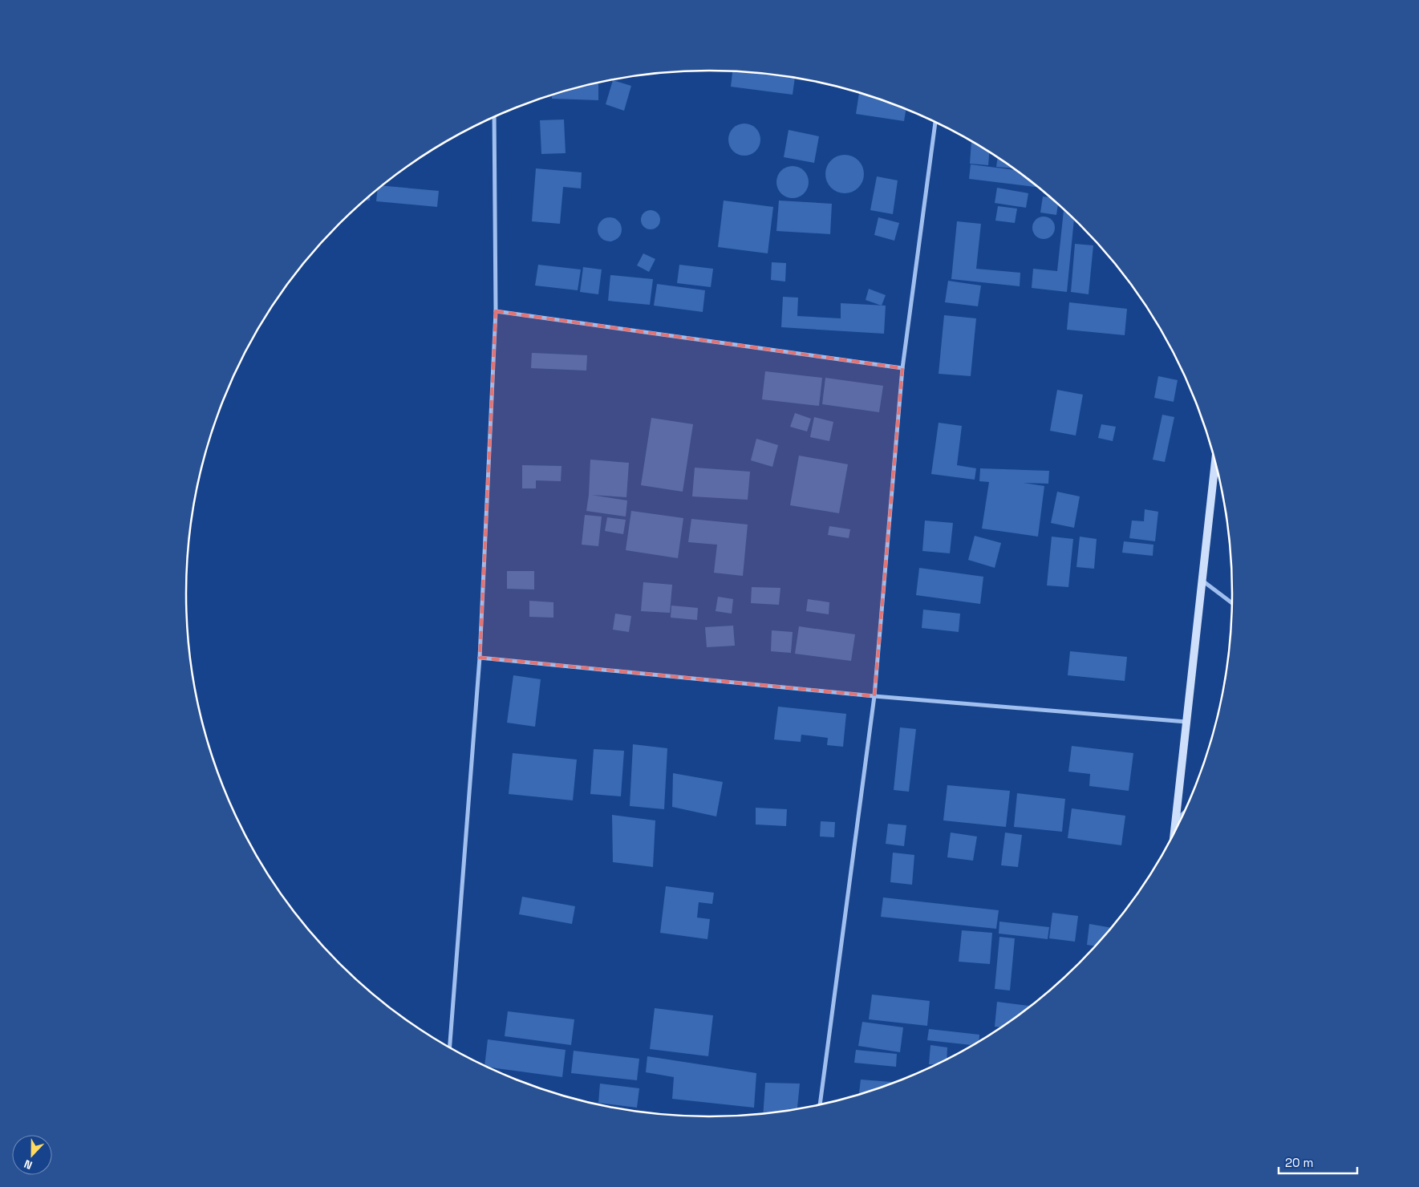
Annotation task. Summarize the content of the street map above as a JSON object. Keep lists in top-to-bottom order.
{
  "scale_bar": "20 m",
  "north": "bottom"
}
